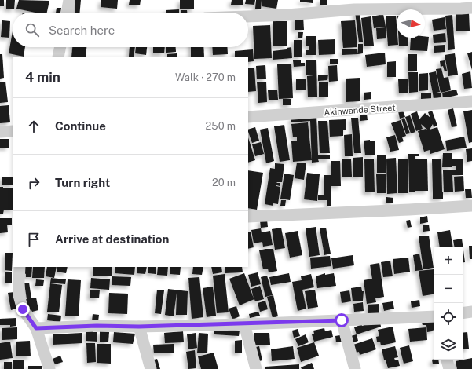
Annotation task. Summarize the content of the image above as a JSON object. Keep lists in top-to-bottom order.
{
  "streets": {
    "street": ["Akinwande Street"]
  },
  "north": "right",
  "page": {
    "search": "Search here",
    "heading": ["4 min", "Walk · 270 m"],
    "list": [
      ["Continue", "250 m"],
      ["Turn right", "20 m"],
      "Arrive at destination"
    ],
    "map_buttons": ["+", "−"]
  }
}
